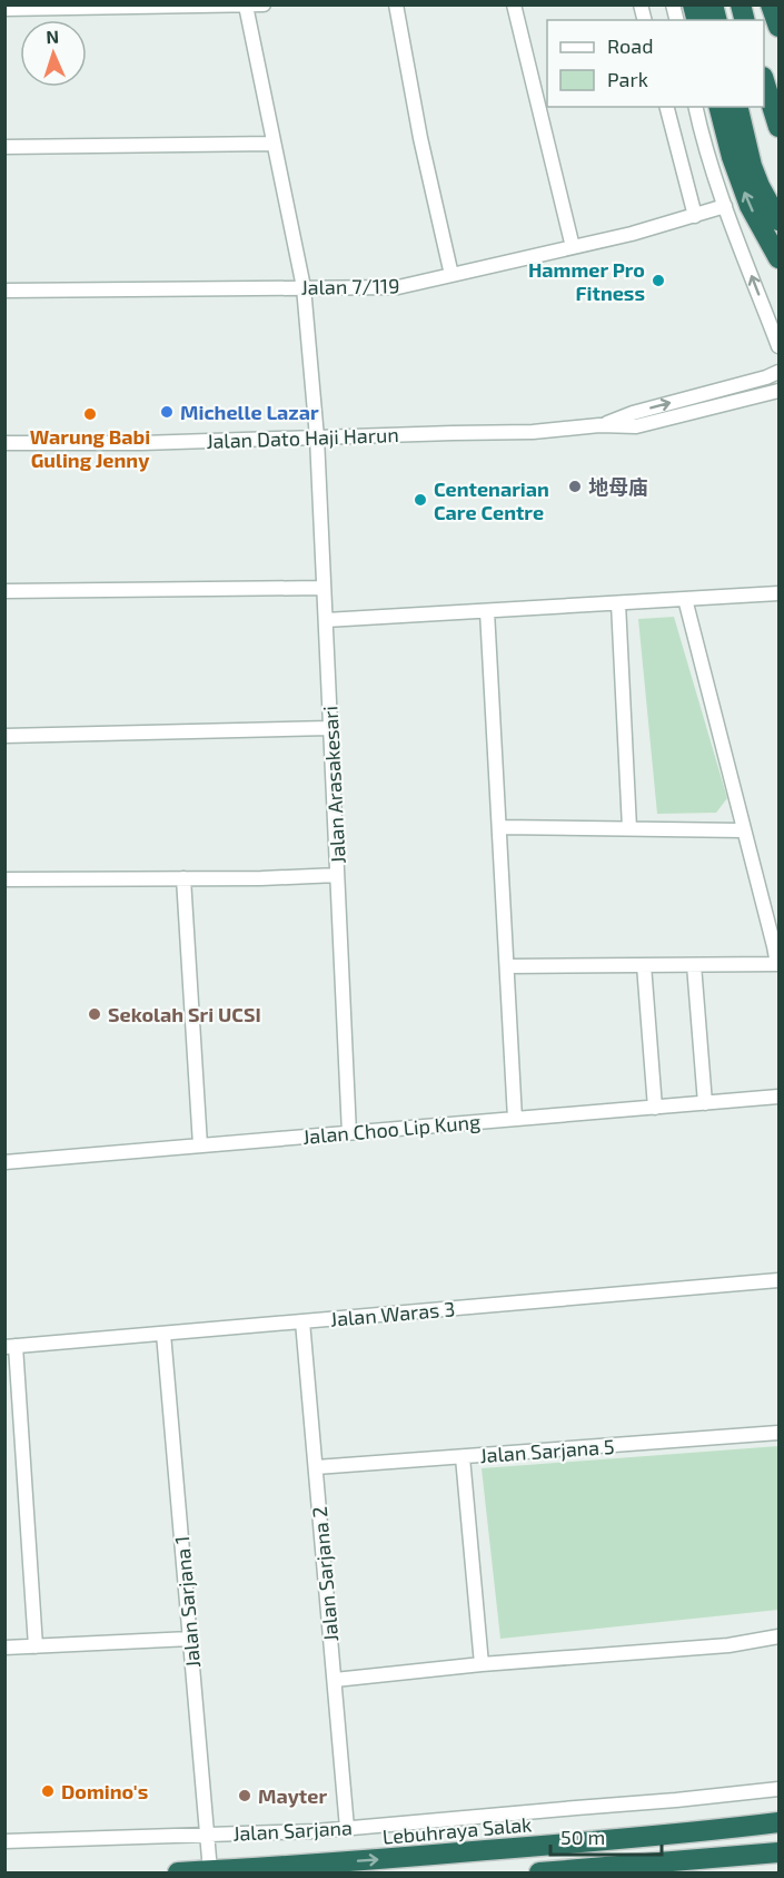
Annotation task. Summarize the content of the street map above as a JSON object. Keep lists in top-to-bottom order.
{
  "streets": {
    "highway": ["Lebuhraya Salak"],
    "street": [
      "Jalan 7/119",
      "Jalan Dato Haji Harun",
      "Jalan Arasakesari",
      "Jalan Choo Lip Kung",
      "Jalan Waras 3",
      "Jalan Sarjana 5",
      "Jalan Sarjana 2",
      "Jalan Sarjana 1",
      "Jalan Sarjana"
    ]
  },
  "crossings": [
    ["Jalan 7/119", "Jalan Arasakesari"],
    ["Jalan Dato Haji Harun", "Jalan Arasakesari"],
    ["Jalan Arasakesari", "Jalan Choo Lip Kung"],
    ["Jalan Waras 3", "Jalan Sarjana 2"],
    ["Jalan Waras 3", "Jalan Sarjana 1"],
    ["Jalan Sarjana 5", "Jalan Sarjana 2"],
    ["Jalan Sarjana 2", "Jalan Sarjana"],
    ["Jalan Sarjana 1", "Jalan Sarjana"],
    ["Jalan Sarjana 1", "Lebuhraya Salak"]
  ],
  "places": [
    "Hammer Pro Fitness",
    "Michelle Lazar",
    "Warung Babi Guling Jenny",
    "地母庙",
    "Centenarian Care Centre",
    "Sekolah Sri UCSI",
    "Domino's",
    "Mayter"
  ],
  "legend": ["Road", "Park"],
  "scale_bar": "50 m",
  "north": "top"
}
